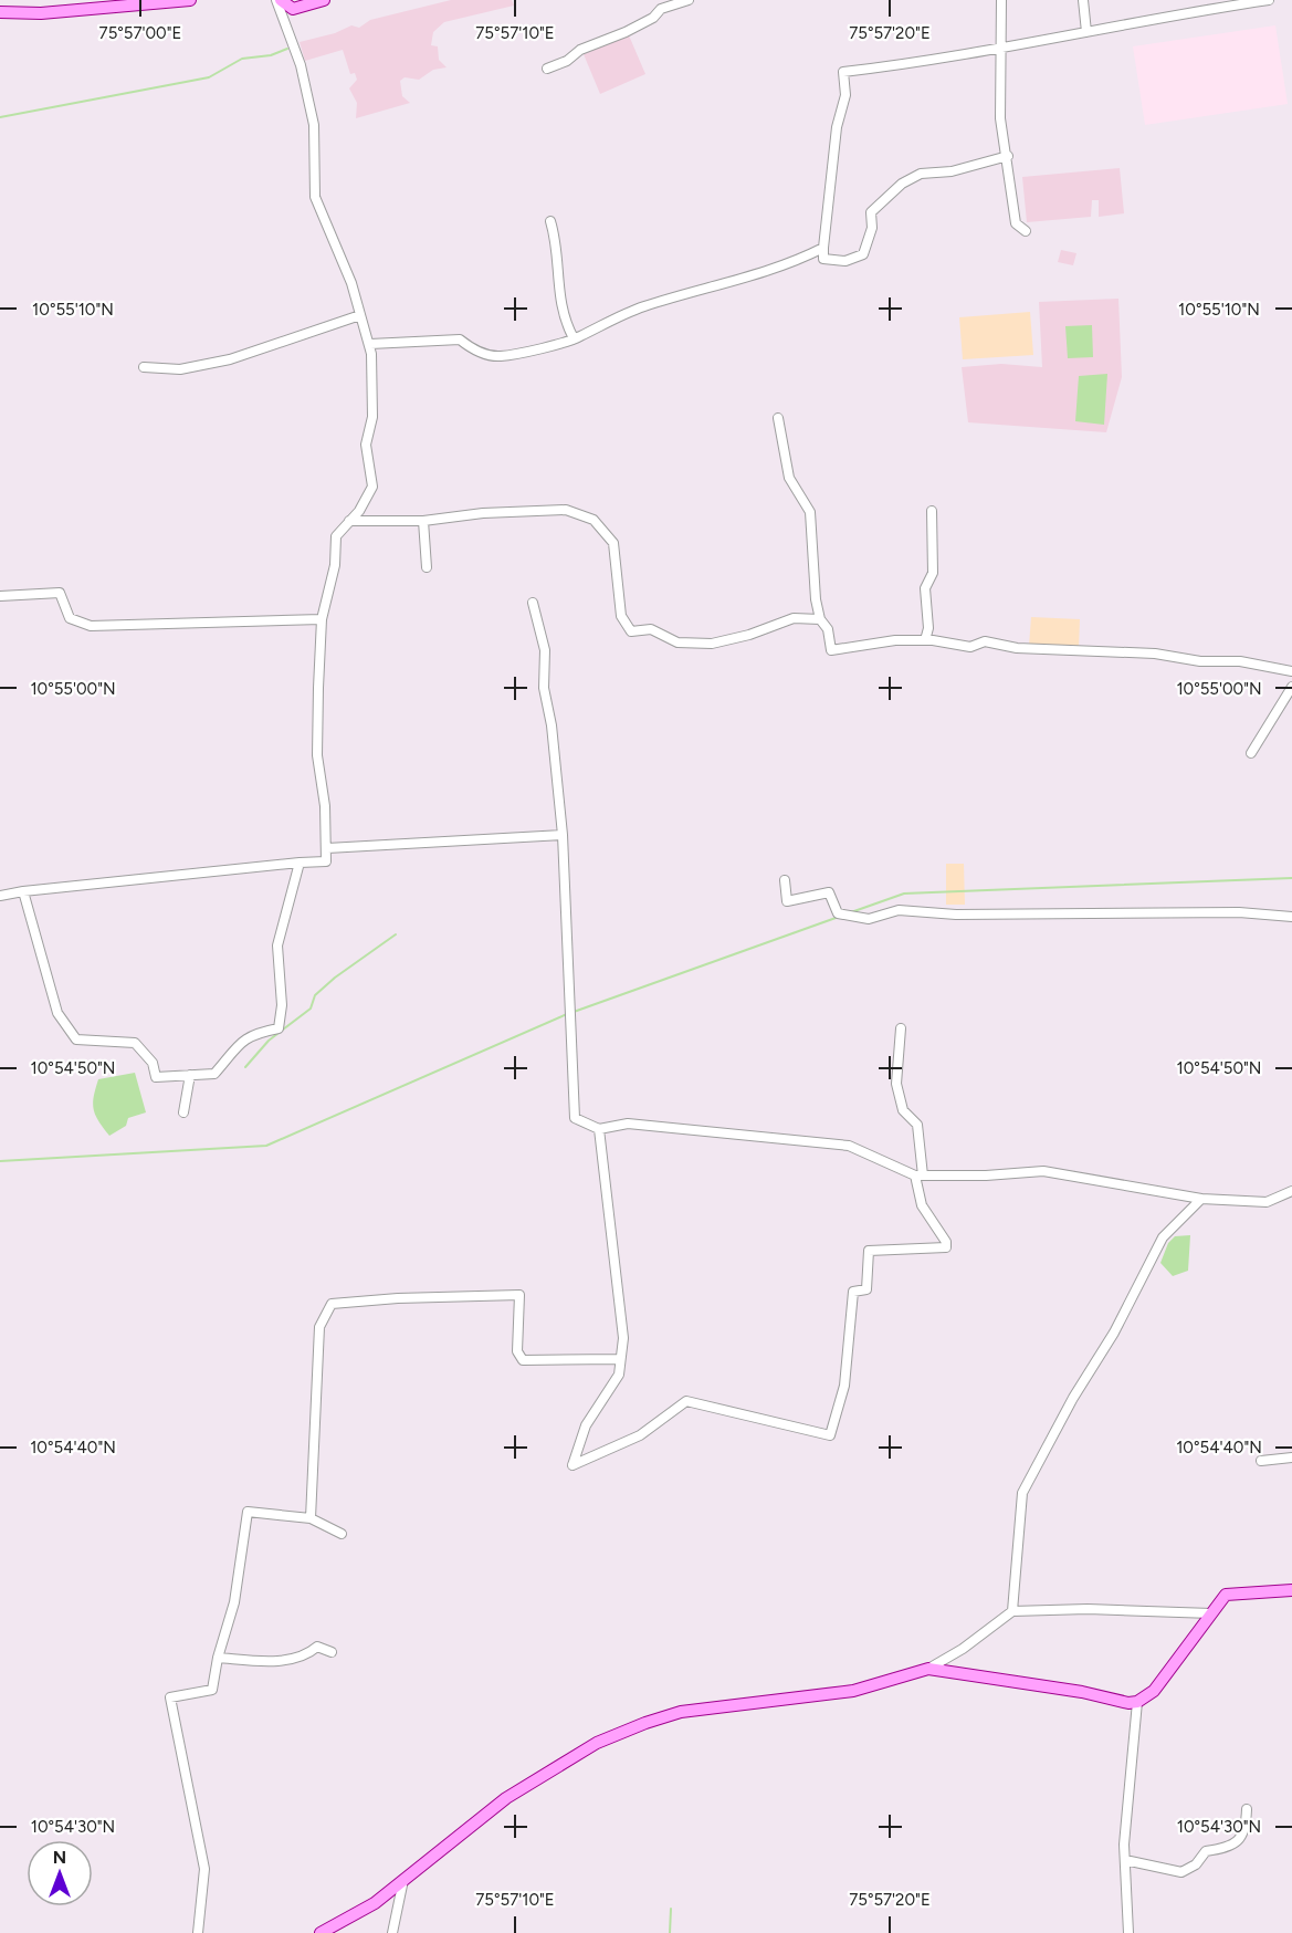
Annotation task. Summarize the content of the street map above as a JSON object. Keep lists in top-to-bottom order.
{
  "north": "top",
  "coordinates": [
    "75°57'00\"E",
    "75°57'10\"E",
    "75°57'20\"E",
    "10°55'10\"N",
    "10°55'00\"N",
    "10°54'50\"N",
    "10°54'40\"N",
    "10°54'30\"N"
  ]
}
